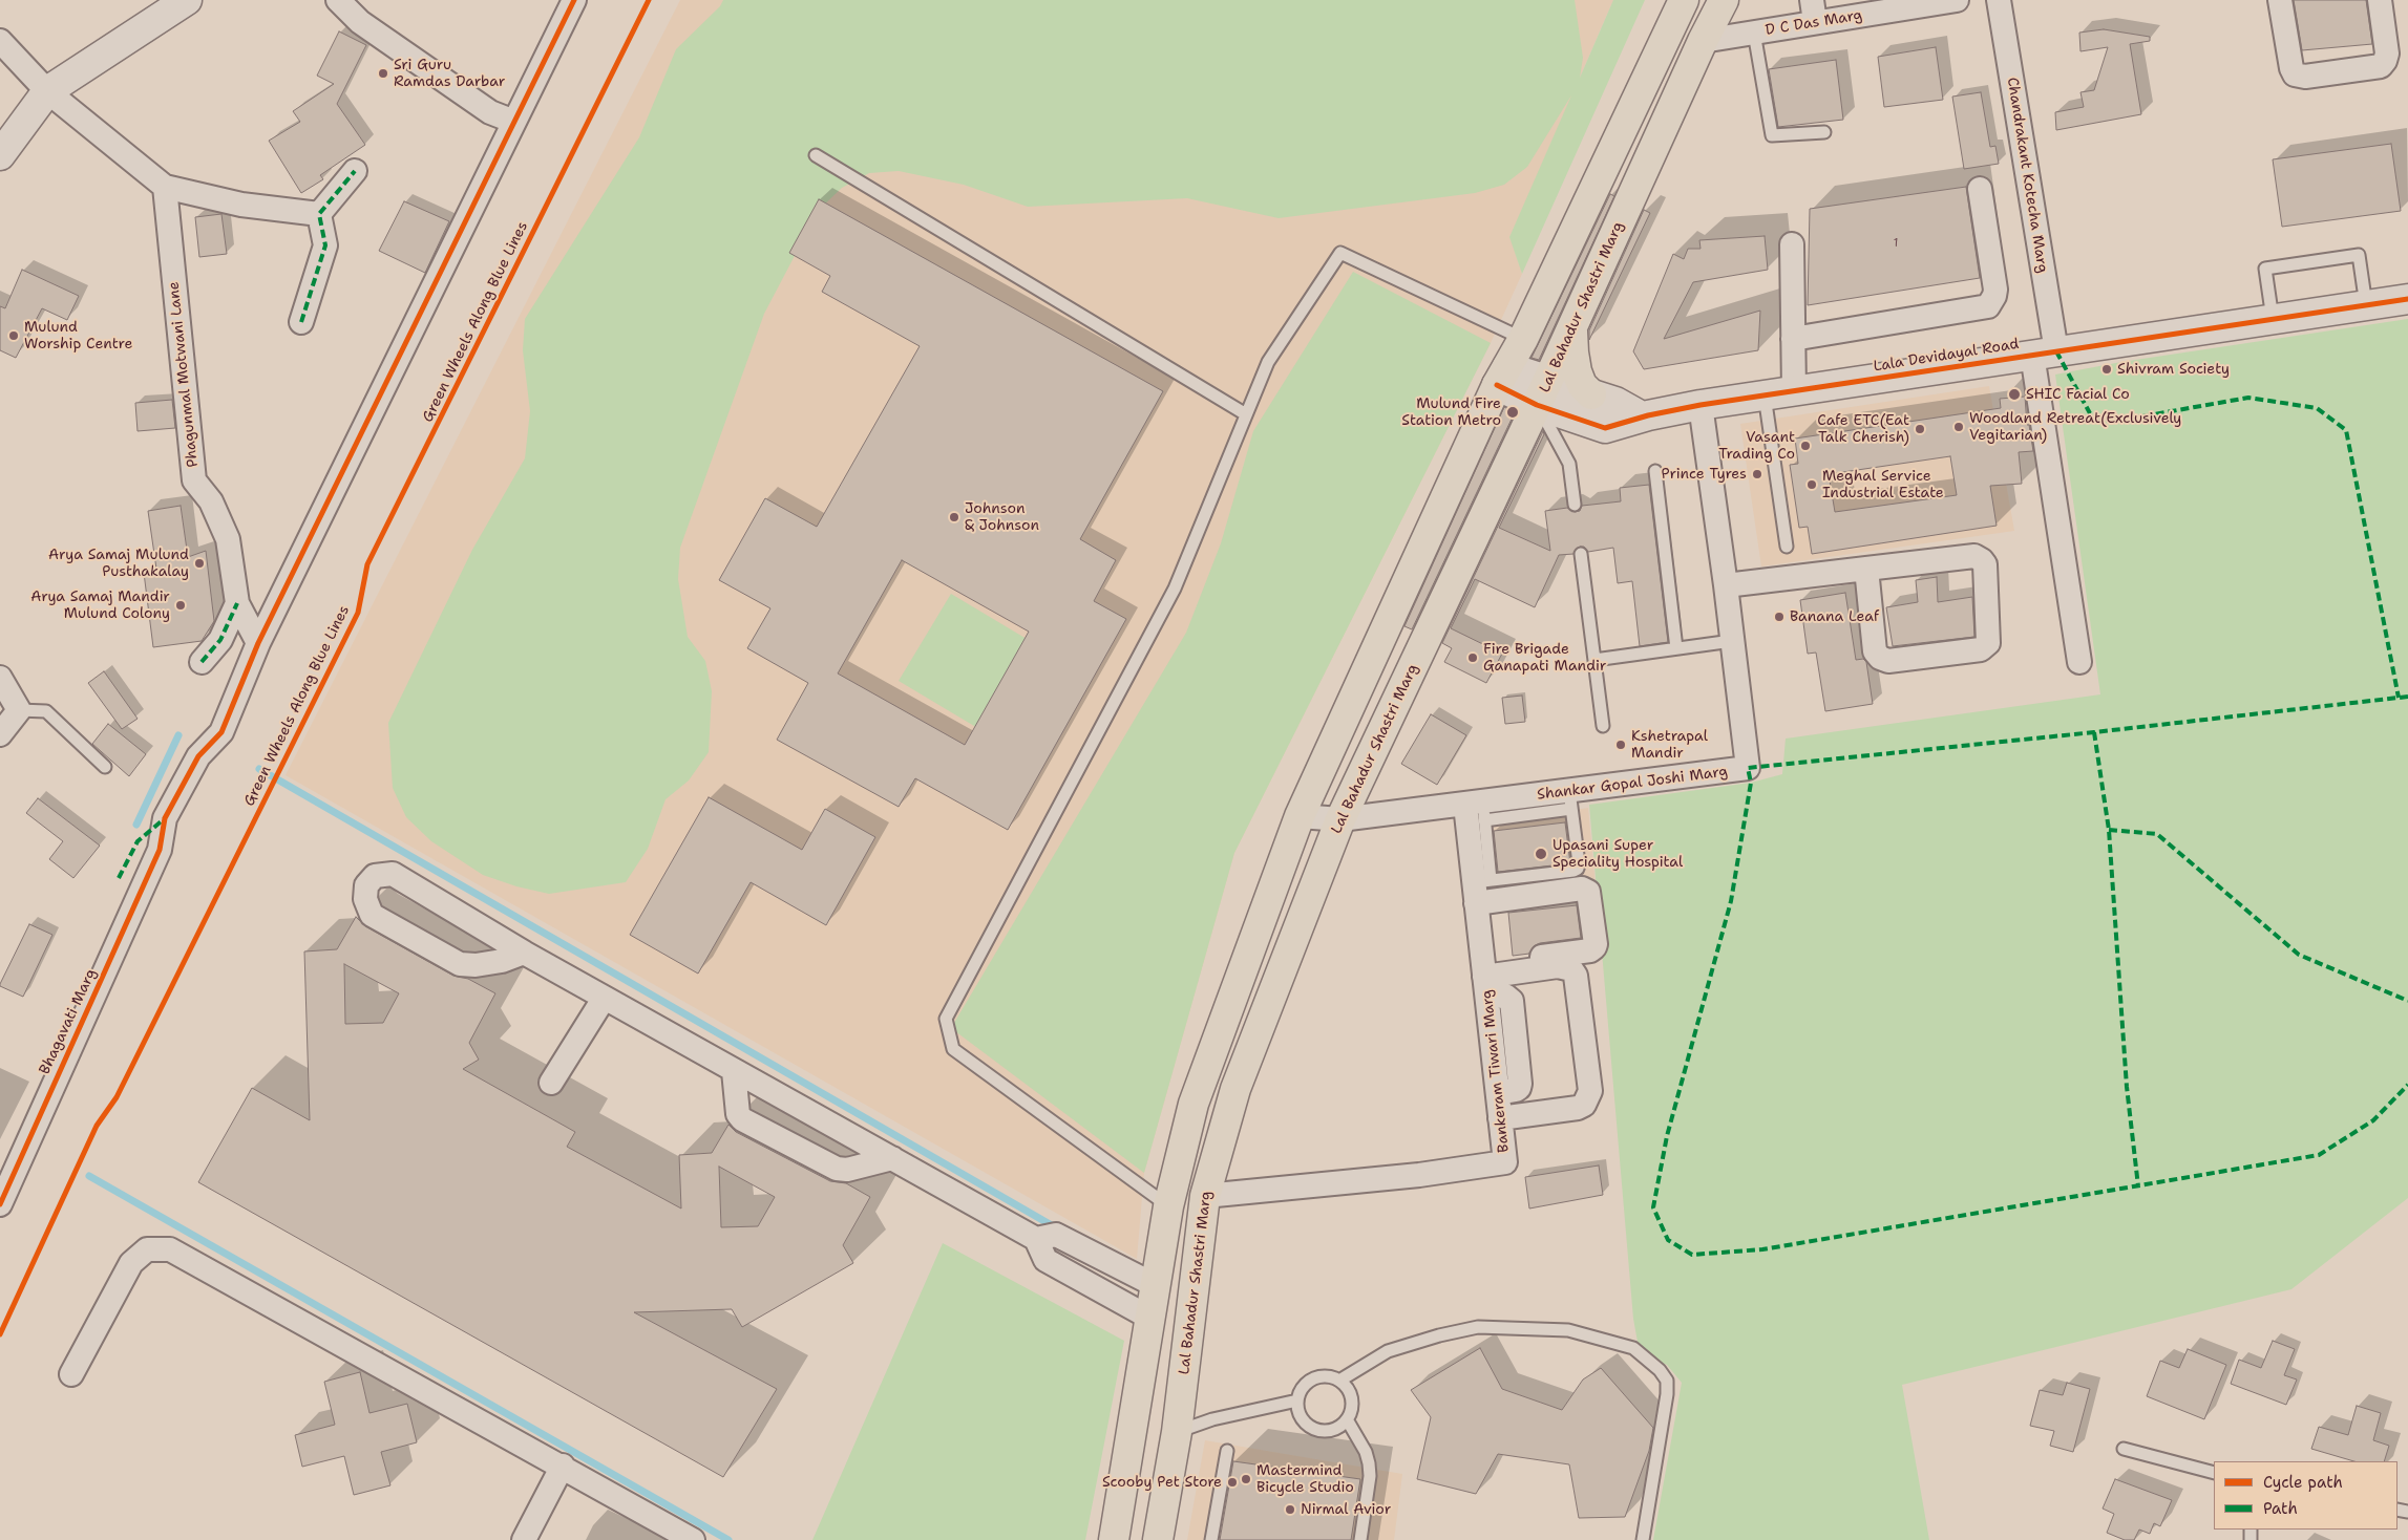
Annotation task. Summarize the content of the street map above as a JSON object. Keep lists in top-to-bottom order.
{
  "streets": {
    "main road": ["Lal Bahadur Shastri Marg"],
    "street": [
      "D C Das Marg",
      "Chandrakant Kotecha Marg",
      "Lala Devidayal Road",
      "Phagunmal Motwani Lane",
      "Shankar Gopal Joshi Marg",
      "Bhagavati Marg",
      "Bankeram Tiwari Marg"
    ],
    "cycle path": ["Green Wheels Along Blue Lines"]
  },
  "crossings": [
    ["D C Das Marg", "Lal Bahadur Shastri Marg"],
    ["Chandrakant Kotecha Marg", "Lala Devidayal Road"],
    ["Lal Bahadur Shastri Marg", "Lala Devidayal Road"],
    ["Lal Bahadur Shastri Marg", "Shankar Gopal Joshi Marg"],
    ["Lal Bahadur Shastri Marg", "Bankeram Tiwari Marg"],
    ["Lala Devidayal Road", "Shankar Gopal Joshi Marg"],
    ["Phagunmal Motwani Lane", "Bhagavati Marg"],
    ["Shankar Gopal Joshi Marg", "Bankeram Tiwari Marg"]
  ],
  "places": [
    "Sri Guru Ramdas Darbar",
    "Mulund Worship Centre",
    "Shivram Society",
    "SHIC Facial Co",
    "Mulund Fire Station Metro",
    "Woodland Retreat(Exclusively Vegitarian)",
    "Cafe ETC(Eat Talk Cherish)",
    "Vasant Trading Co",
    "Prince Tyres",
    "Meghal Service Industrial Estate",
    "Johnson & Johnson",
    "Arya Samaj Mulund Pusthakalay",
    "Arya Samaj Mandir Mulund Colony",
    "Banana Leaf",
    "Fire Brigade Ganapati Mandir",
    "Kshetrapal Mandir",
    "Upasani Super Speciality Hospital",
    "Mastermind Bicycle Studio",
    "Scooby Pet Store",
    "Nirmal Avior"
  ],
  "house_numbers": ["1"],
  "legend": ["Cycle path", "Path"]
}
